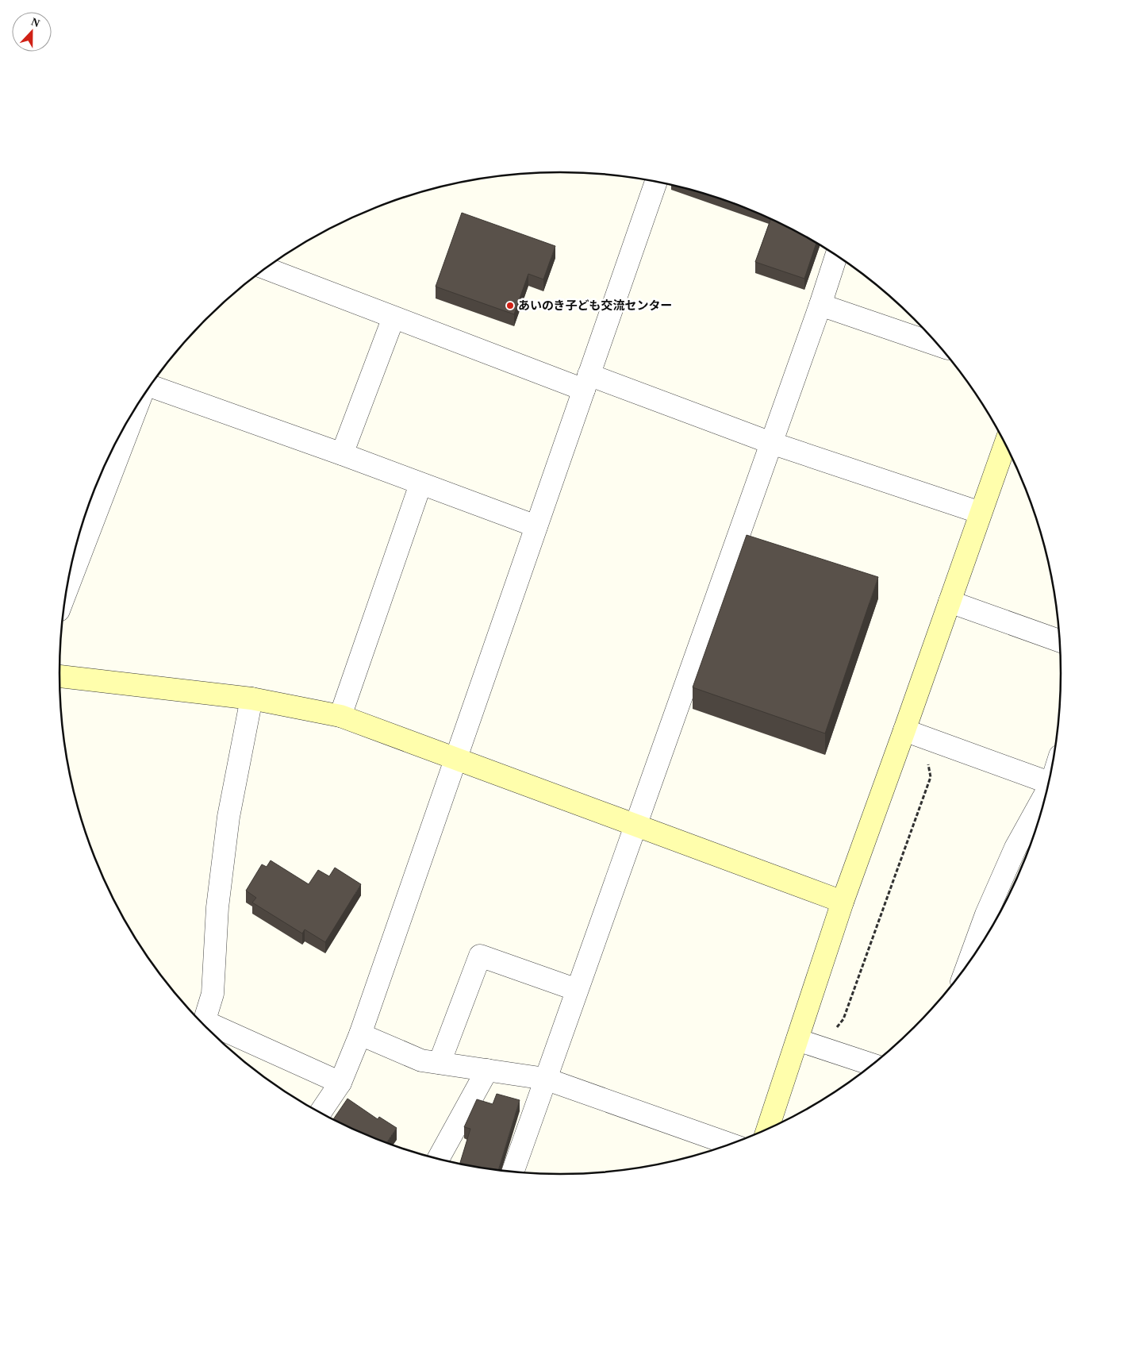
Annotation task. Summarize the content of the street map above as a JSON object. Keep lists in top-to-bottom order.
{
  "places": ["あいのき子ども交流センター"],
  "north": "top"
}
